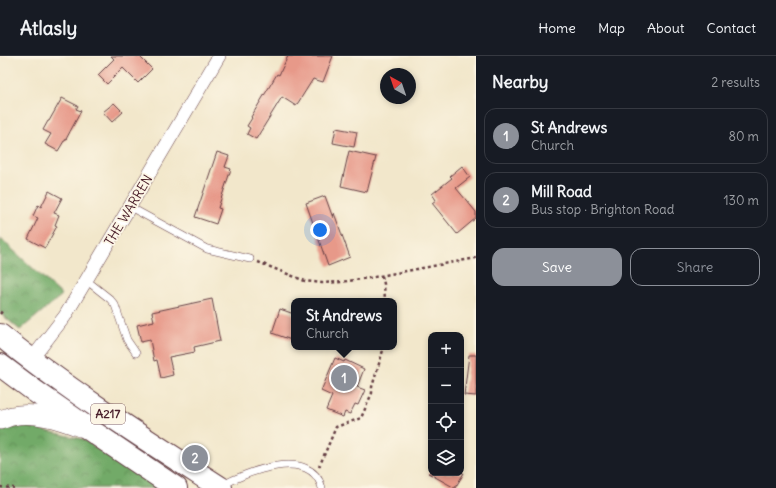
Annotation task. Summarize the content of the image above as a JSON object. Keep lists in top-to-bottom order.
{
  "streets": {
    "highway": ["A217"],
    "street": ["THE WARREN"]
  },
  "crossings": [
    ["THE WARREN", "A217"]
  ],
  "north": "top left",
  "page": {
    "header": "Atlasly",
    "nav": [
      "Home",
      "Map",
      "About",
      "Contact"
    ],
    "heading": ["Nearby", "2 results"],
    "list": [
      {
        "mark": "1",
        "name": "St Andrews",
        "note": "Church",
        "value": "80 m"
      },
      {
        "mark": "2",
        "name": "Mill Road",
        "note": "Bus stop · Brighton Road",
        "value": "130 m"
      }
    ],
    "buttons": ["Save", "Share"],
    "popup": ["St Andrews", "Church"],
    "map_buttons": ["+", "−"],
    "pins": ["1", "2"]
  }
}
